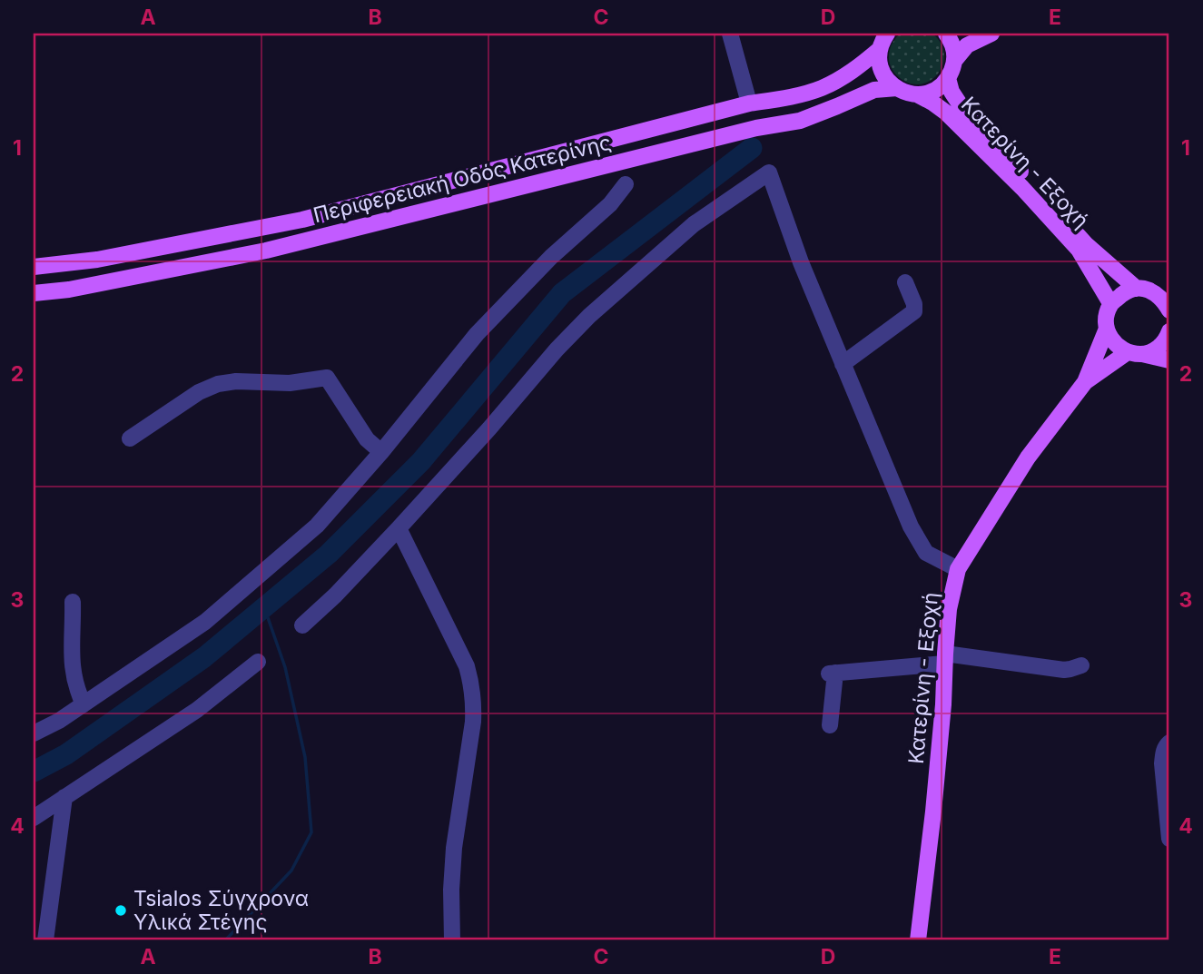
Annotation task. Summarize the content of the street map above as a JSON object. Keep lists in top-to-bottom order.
{
  "streets": {
    "main road": ["Κατερίνη - Εξοχή", "Περιφερειακή Οδός Κατερίνης"]
  },
  "crossings": [
    ["Κατερίνη - Εξοχή", "Περιφερειακή Οδός Κατερίνης"]
  ],
  "places": ["Tsialos Σύγχρονα Υλικά Στέγης"],
  "grid": {
    "columns": [
      "A",
      "B",
      "C",
      "D",
      "E"
    ],
    "rows": [
      "1",
      "2",
      "3",
      "4"
    ]
  }
}
